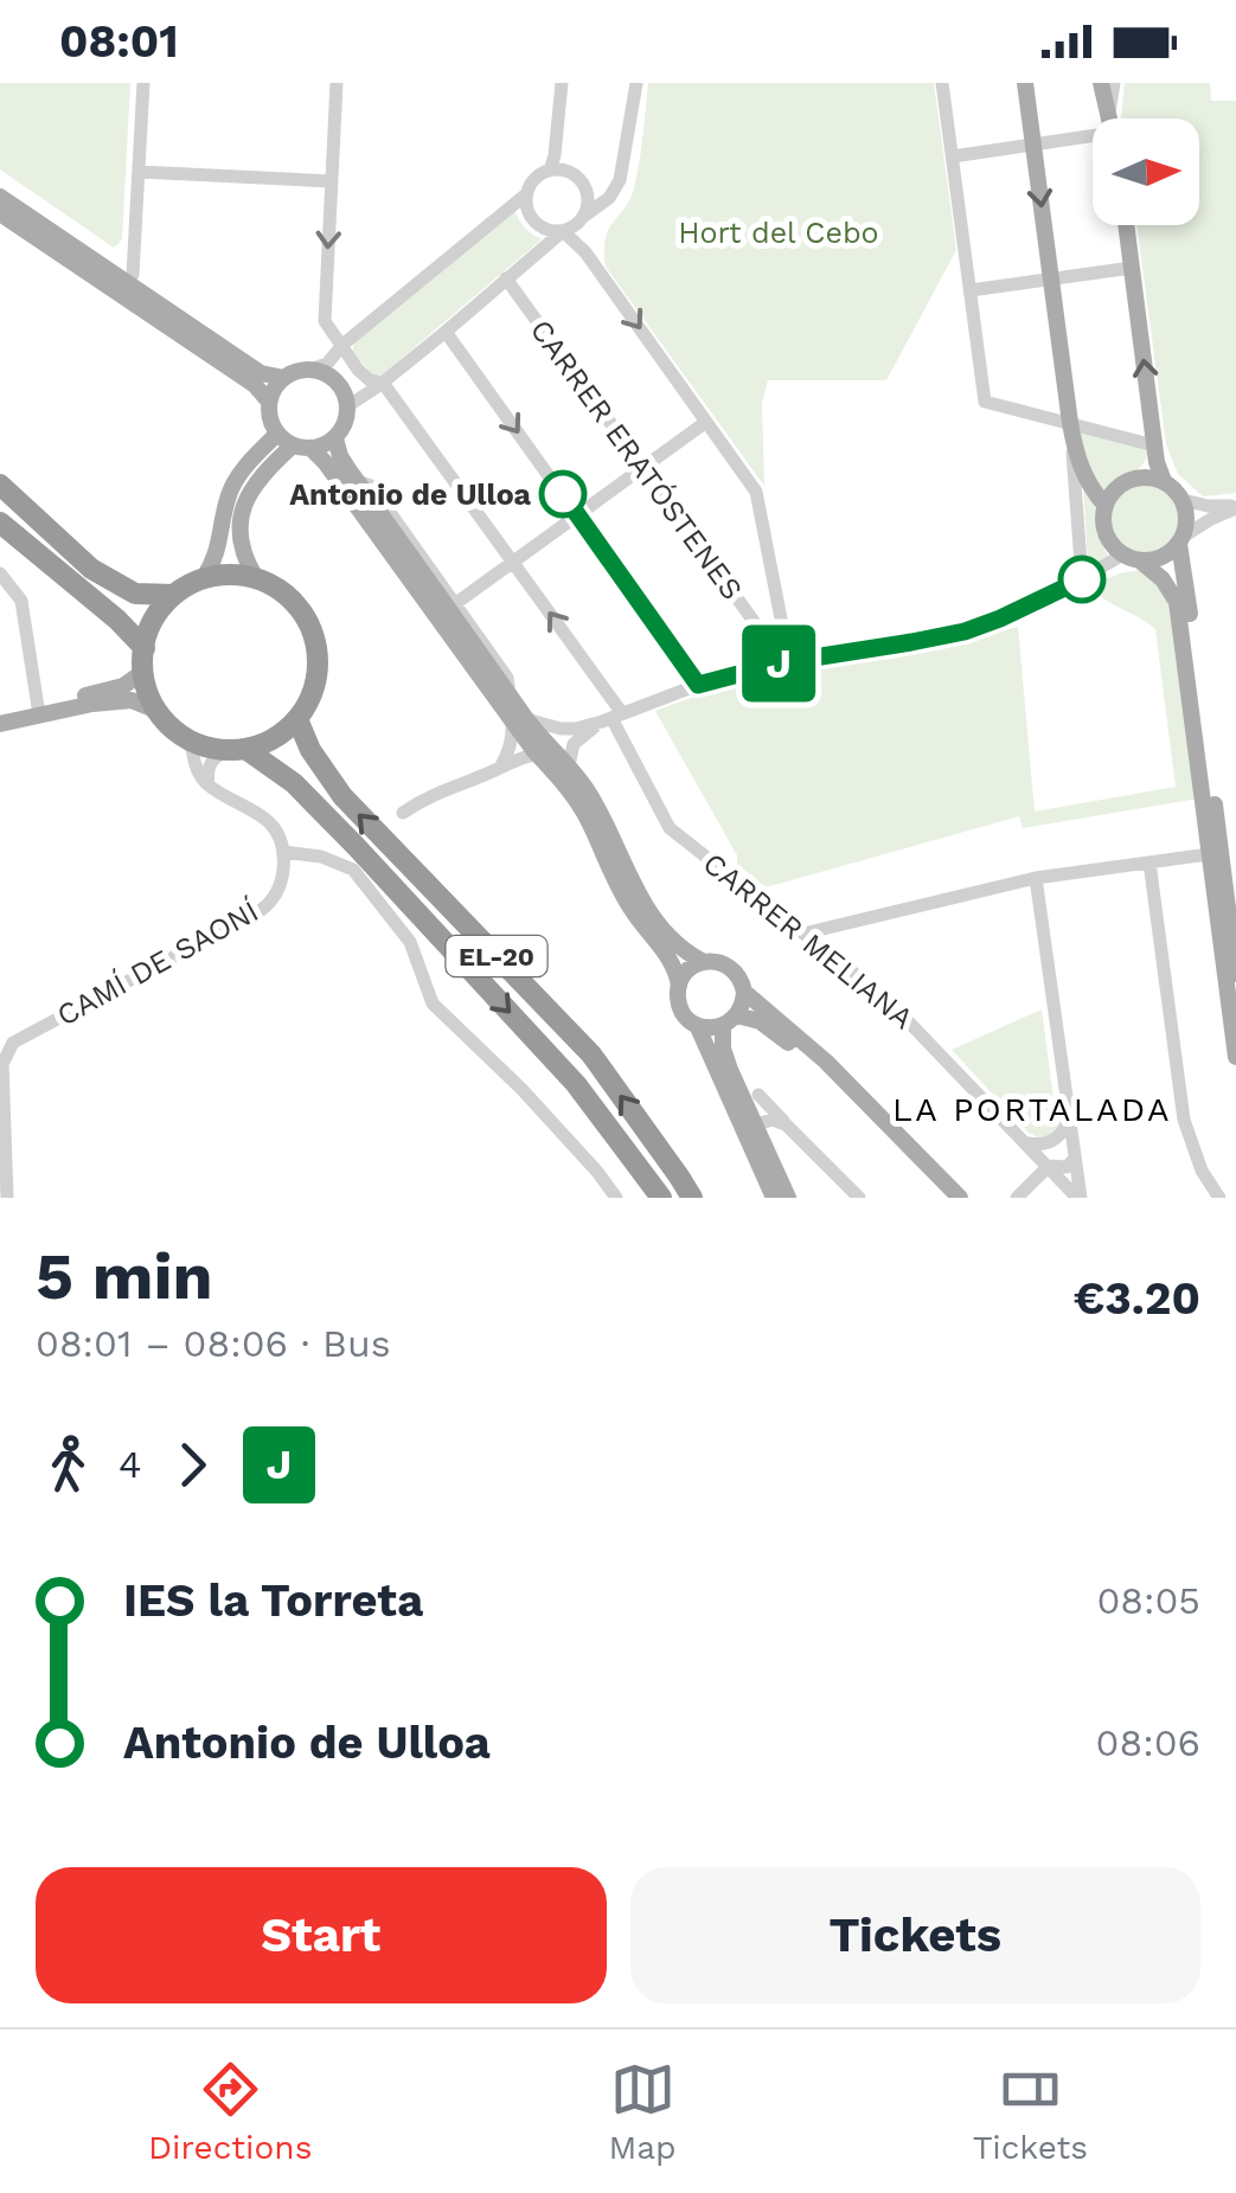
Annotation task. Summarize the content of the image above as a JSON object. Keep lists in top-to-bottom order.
{
  "streets": {
    "highway": ["EL-20"],
    "street": ["CARRER ERATÓSTENES", "CARRER MELIANA", "CAMÍ DE SAONÍ"]
  },
  "districts": ["LA PORTALADA"],
  "parks": ["Hort del Cebo"],
  "places": ["Antonio de Ulloa"],
  "lines": ["bus line J"],
  "north": "right",
  "page": {
    "status": "08:01",
    "on_map": "J",
    "heading": ["5 min", "08:01 – 08:06 · Bus", "€3.20"],
    "legs": ["4", "J"],
    "list": [
      {
        "name": "IES la Torreta",
        "value": "08:05"
      },
      {
        "name": "Antonio de Ulloa",
        "value": "08:06"
      }
    ],
    "buttons": ["Start", "Tickets"],
    "tabs": ["Directions", "Map", "Tickets"]
  }
}
